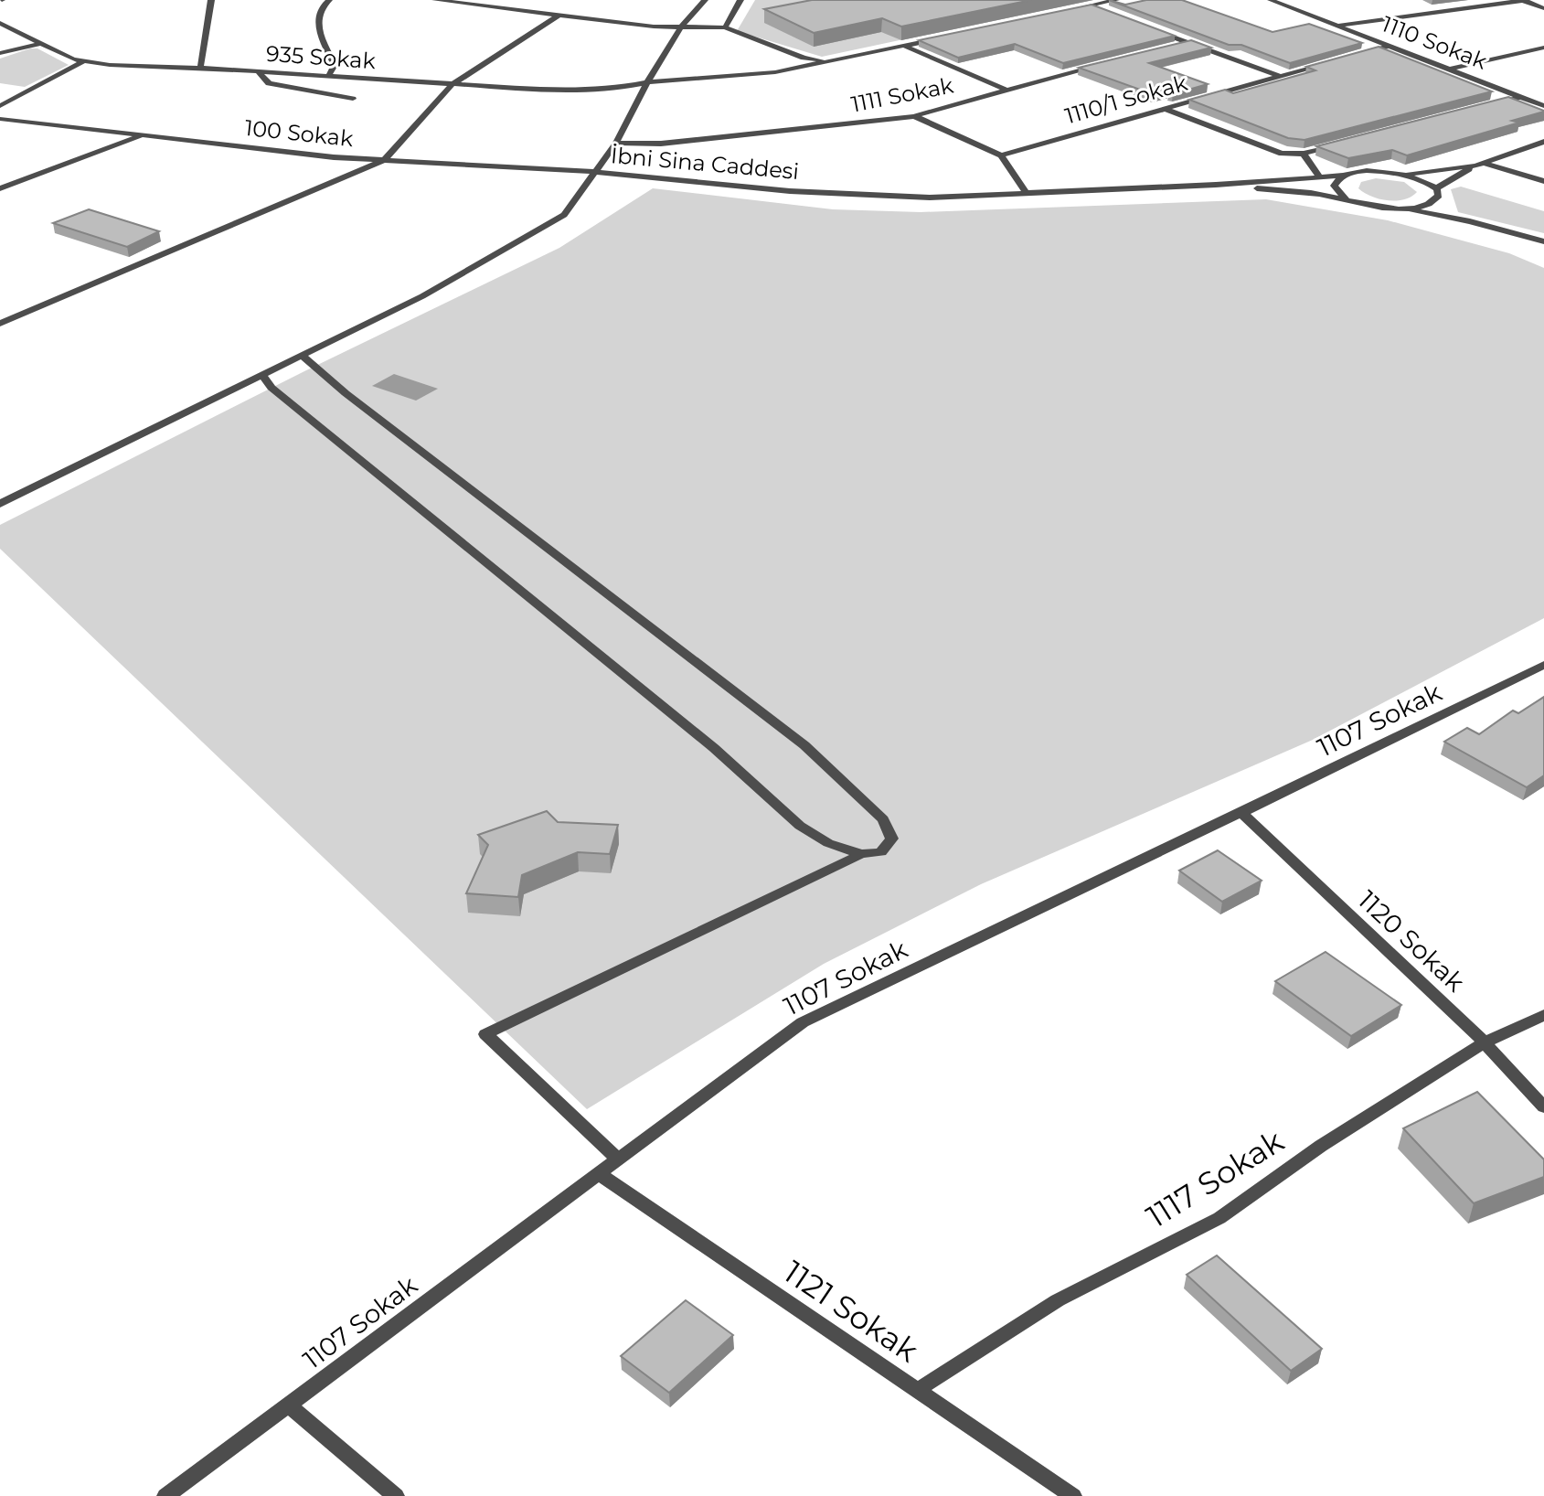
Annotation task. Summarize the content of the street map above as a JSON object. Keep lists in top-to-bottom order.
{
  "streets": {
    "street": [
      "1110 Sokak",
      "935 Sokak",
      "1111 Sokak",
      "1110/1 Sokak",
      "100 Sokak",
      "İbni Sina Caddesi",
      "1107 Sokak",
      "1120 Sokak",
      "1117 Sokak",
      "1121 Sokak"
    ]
  },
  "crossings": [
    ["935 Sokak", "İbni Sina Caddesi"],
    ["1111 Sokak", "İbni Sina Caddesi"],
    ["100 Sokak", "İbni Sina Caddesi"],
    ["1107 Sokak", "1120 Sokak"],
    ["1107 Sokak", "1121 Sokak"],
    ["1120 Sokak", "1117 Sokak"],
    ["1117 Sokak", "1121 Sokak"]
  ]
}
